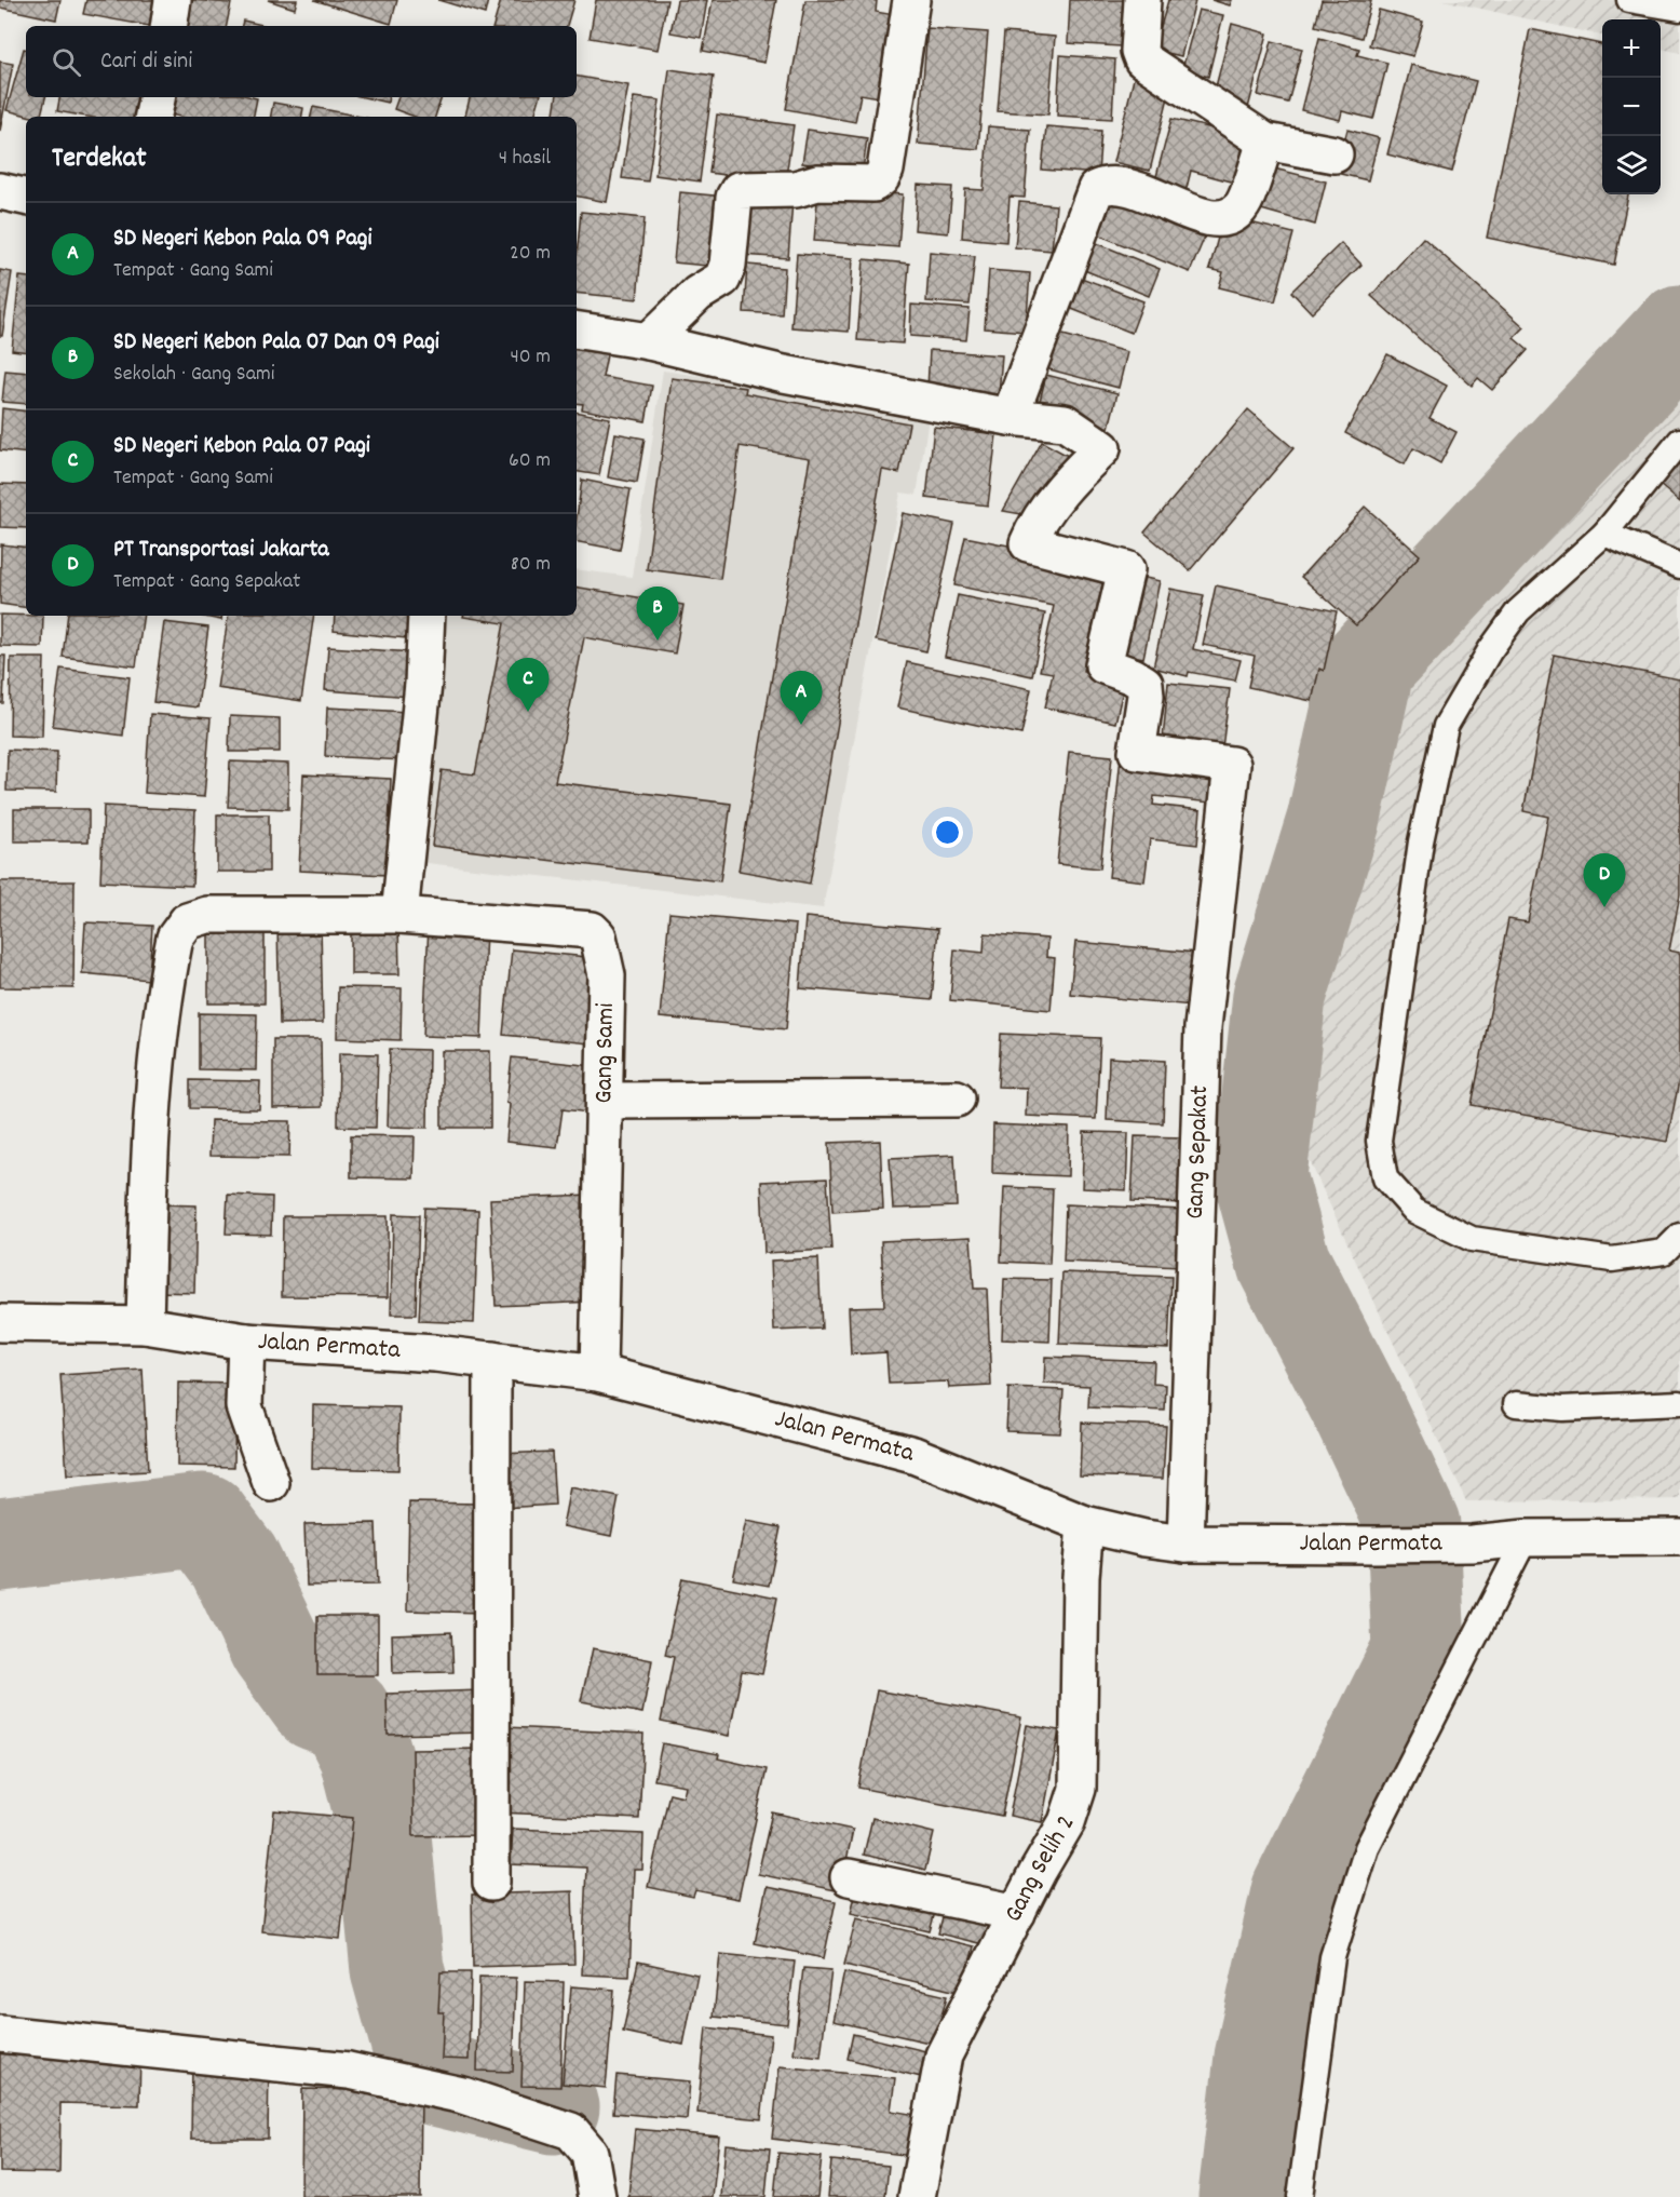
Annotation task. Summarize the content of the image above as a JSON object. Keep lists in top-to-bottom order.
{
  "streets": {
    "street": [
      "Gang Sami",
      "Gang Sepakat",
      "Jalan Permata",
      "Gang Selih 2"
    ]
  },
  "crossings": [
    ["Gang Sami", "Jalan Permata"],
    ["Gang Sepakat", "Jalan Permata"],
    ["Jalan Permata", "Gang Selih 2"]
  ],
  "page": {
    "map_buttons": ["+", "−"],
    "search": "Cari di sini",
    "heading": ["Terdekat", "4 hasil"],
    "list": [
      {
        "mark": "A",
        "name": "SD Negeri Kebon Pala 09 Pagi",
        "note": "Tempat · Gang Sami",
        "value": "20 m"
      },
      {
        "mark": "B",
        "name": "SD Negeri Kebon Pala 07 Dan 09 Pagi",
        "note": "Sekolah · Gang Sami",
        "value": "40 m"
      },
      {
        "mark": "C",
        "name": "SD Negeri Kebon Pala 07 Pagi",
        "note": "Tempat · Gang Sami",
        "value": "60 m"
      },
      {
        "mark": "D",
        "name": "PT Transportasi Jakarta",
        "note": "Tempat · Gang Sepakat",
        "value": "80 m"
      }
    ],
    "pins": [
      "B",
      "C",
      "A",
      "D"
    ]
  }
}
